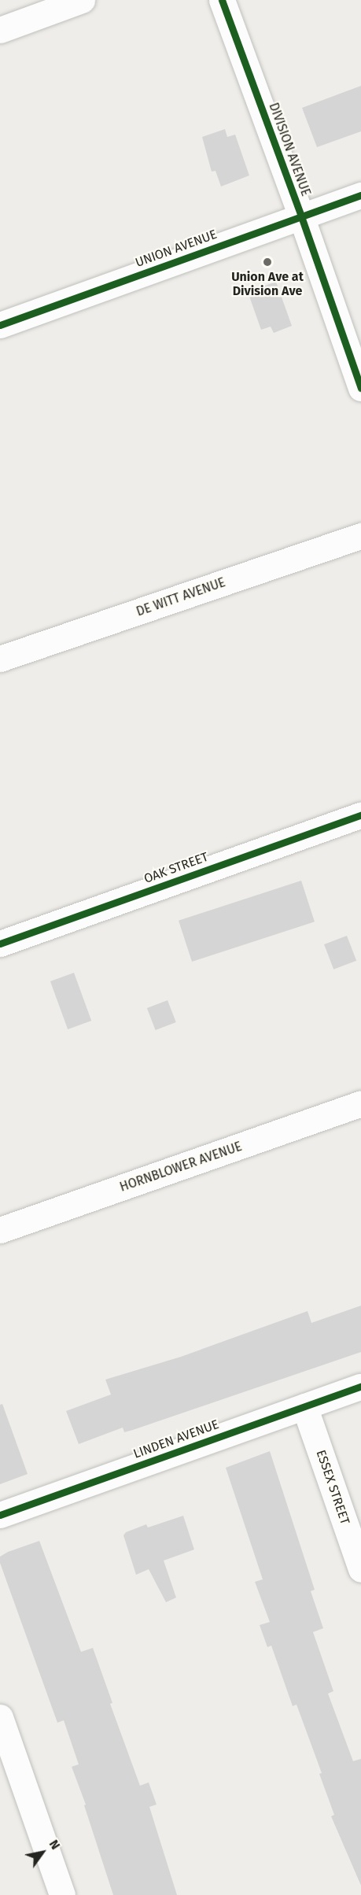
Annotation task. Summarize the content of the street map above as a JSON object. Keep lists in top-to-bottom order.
{
  "streets": {
    "street": [
      "DIVISION AVENUE",
      "UNION AVENUE",
      "DE WITT AVENUE",
      "OAK STREET",
      "HORNBLOWER AVENUE",
      "LINDEN AVENUE",
      "ESSEX STREET"
    ]
  },
  "crossings": [
    ["DIVISION AVENUE", "UNION AVENUE"],
    ["LINDEN AVENUE", "ESSEX STREET"]
  ],
  "places": ["Union Ave at Division Ave"],
  "north": "top right"
}
